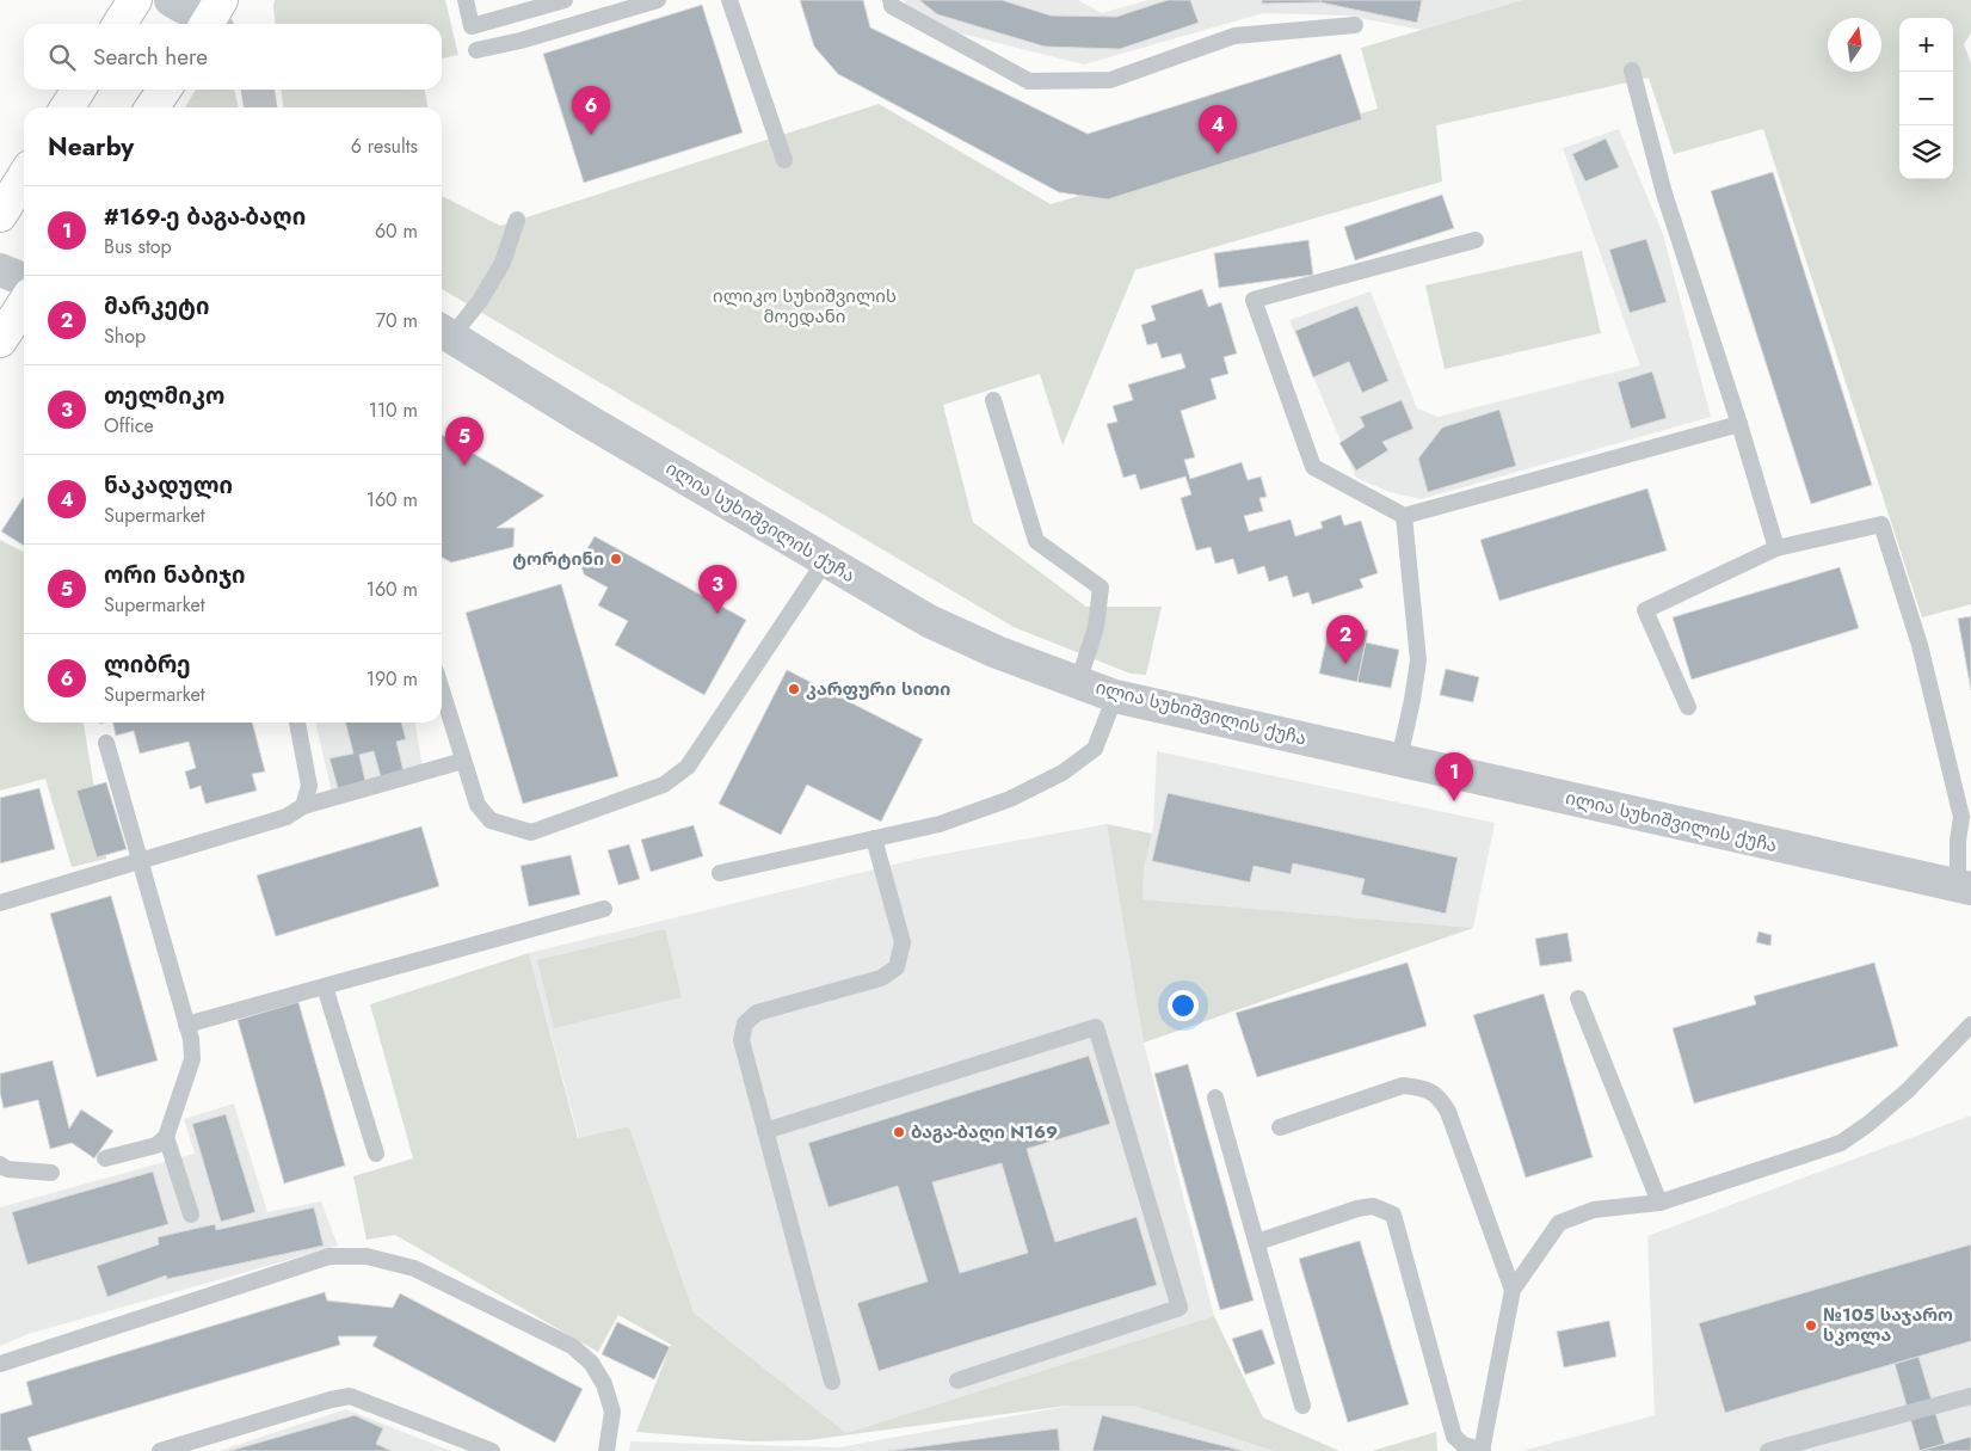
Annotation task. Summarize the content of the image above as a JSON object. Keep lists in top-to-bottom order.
{
  "streets": {
    "street": ["ილია სუხიშვილის ქუჩა"]
  },
  "parks": ["ილიკო სუხიშვილის მოედანი"],
  "places": [
    "ტორტინი",
    "კარფური სითი",
    "ბაგა-ბაღი N169",
    "№105 საჯარო სკოლა"
  ],
  "north": "top",
  "page": {
    "map_buttons": ["+", "−"],
    "search": "Search here",
    "pins": [
      "6",
      "4",
      "5",
      "3",
      "2",
      "1"
    ],
    "heading": ["Nearby", "6 results"],
    "list": [
      {
        "mark": "1",
        "name": "#169-ე ბაგა-ბაღი",
        "note": "Bus stop",
        "value": "60 m"
      },
      {
        "mark": "2",
        "name": "მარკეტი",
        "note": "Shop",
        "value": "70 m"
      },
      {
        "mark": "3",
        "name": "თელმიკო",
        "note": "Office",
        "value": "110 m"
      },
      {
        "mark": "4",
        "name": "ნაკადული",
        "note": "Supermarket",
        "value": "160 m"
      },
      {
        "mark": "5",
        "name": "ორი ნაბიჯი",
        "note": "Supermarket",
        "value": "160 m"
      },
      {
        "mark": "6",
        "name": "ლიბრე",
        "note": "Supermarket",
        "value": "190 m"
      }
    ]
  }
}
